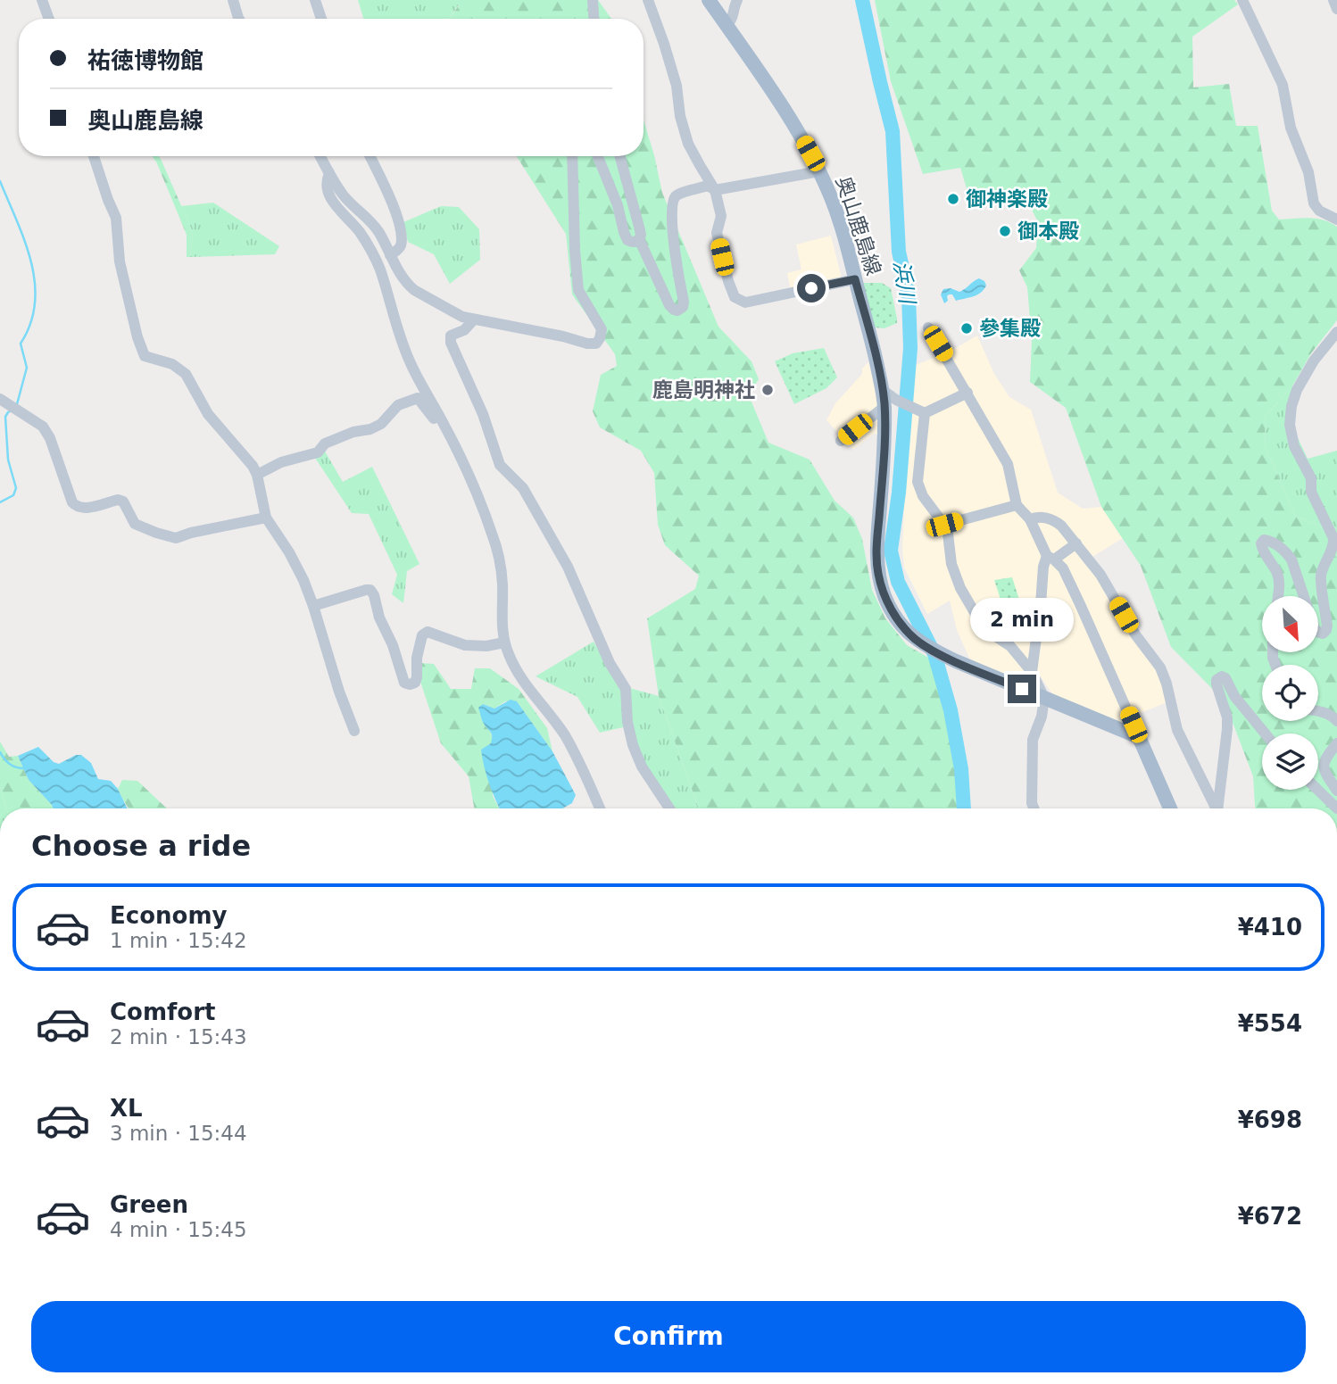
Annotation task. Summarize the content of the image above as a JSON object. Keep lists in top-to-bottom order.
{
  "streets": {
    "main road": ["奥山鹿島線"]
  },
  "water": ["浜川"],
  "places": [
    "御神楽殿",
    "御本殿",
    "參集殿",
    "鹿島明神社"
  ],
  "north": "bottom right",
  "page": {
    "banner": ["祐徳博物館", "奥山鹿島線"],
    "bubble": "2 min",
    "heading": "Choose a ride",
    "list": [
      {
        "name": "Economy",
        "note": "1 min · 15:42",
        "value": "¥410"
      },
      {
        "name": "Comfort",
        "note": "2 min · 15:43",
        "value": "¥554"
      },
      {
        "name": "XL",
        "note": "3 min · 15:44",
        "value": "¥698"
      },
      {
        "name": "Green",
        "note": "4 min · 15:45",
        "value": "¥672"
      }
    ],
    "buttons": "Confirm"
  }
}
